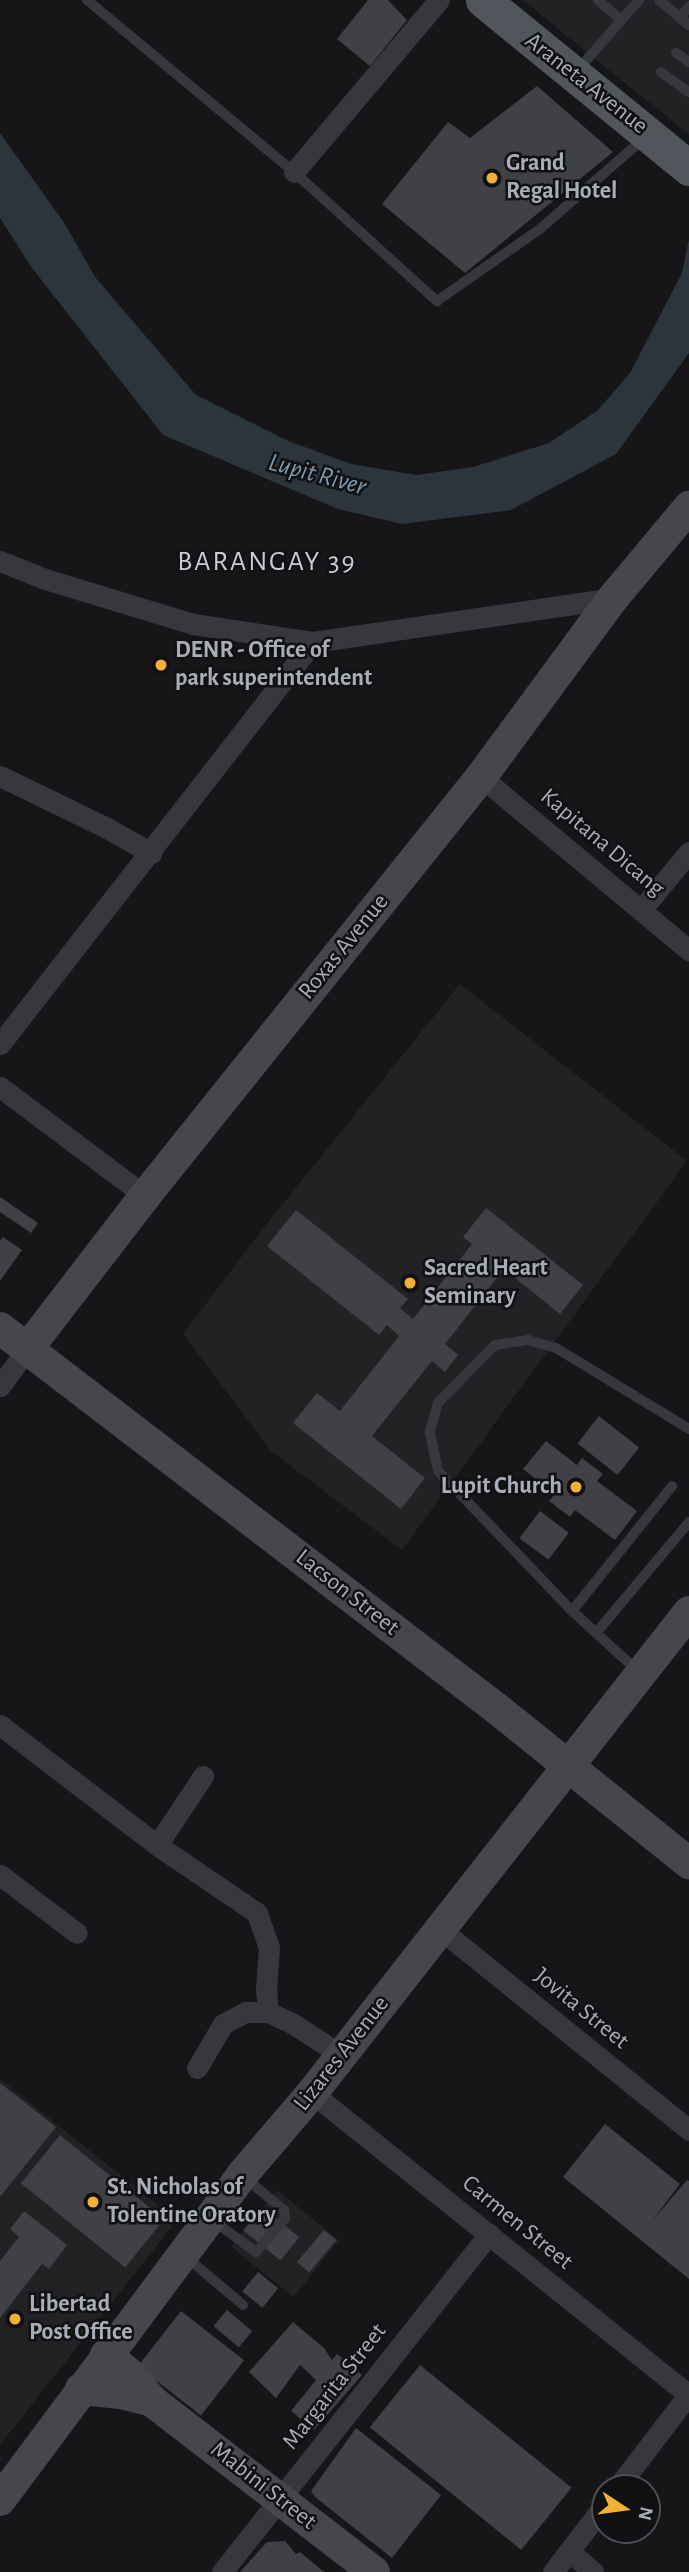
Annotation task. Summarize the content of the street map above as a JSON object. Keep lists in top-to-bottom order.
{
  "streets": {
    "main road": ["Araneta Avenue"],
    "street": [
      "Kapitana Dicang",
      "Roxas Avenue",
      "Lacson Street",
      "Jovita Street",
      "Lizares Avenue",
      "Carmen Street",
      "Margarita Street",
      "Mabini Street"
    ]
  },
  "crossings": [
    ["Kapitana Dicang", "Roxas Avenue"],
    ["Roxas Avenue", "Lacson Street"],
    ["Lacson Street", "Lizares Avenue"],
    ["Jovita Street", "Lizares Avenue"],
    ["Lizares Avenue", "Carmen Street"],
    ["Lizares Avenue", "Mabini Street"],
    ["Carmen Street", "Margarita Street"],
    ["Margarita Street", "Mabini Street"]
  ],
  "districts": ["BARANGAY 39"],
  "water": ["Lupit River"],
  "places": [
    "Grand Regal Hotel",
    "DENR - Office of park superintendent",
    "Sacred Heart Seminary",
    "Lupit Church",
    "St. Nicholas of Tolentine Oratory",
    "Libertad Post Office"
  ],
  "north": "right"
}
